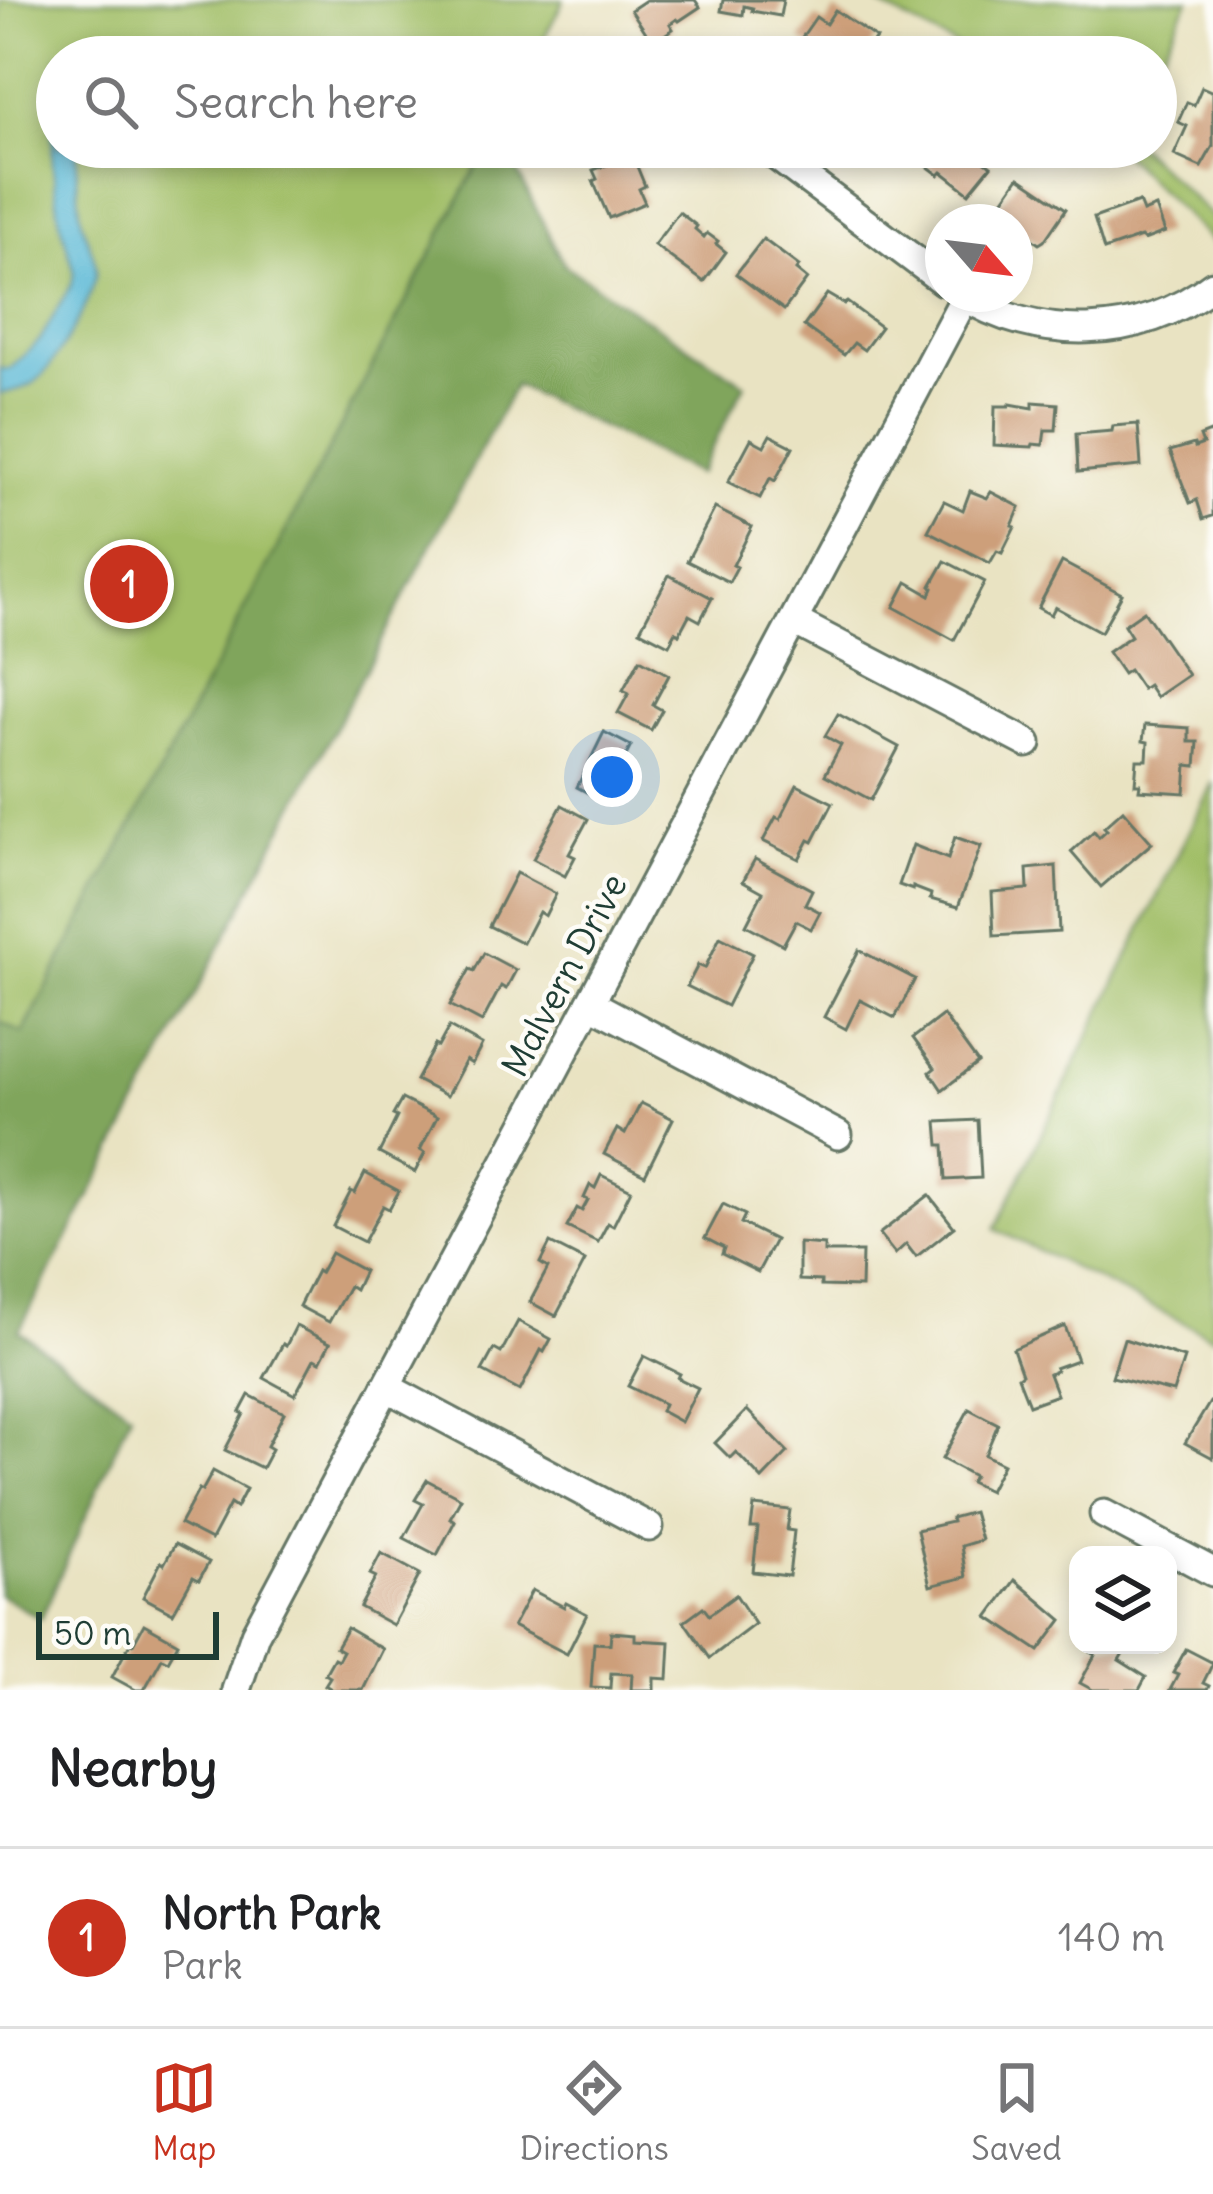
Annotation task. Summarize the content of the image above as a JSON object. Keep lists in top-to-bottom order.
{
  "streets": {
    "street": ["Malvern Drive"]
  },
  "scale_bar": "50 m",
  "north": "bottom right",
  "page": {
    "search": "Search here",
    "pins": "1",
    "scale": "50 m",
    "heading": "Nearby",
    "list": [
      {
        "mark": "1",
        "name": "North Park",
        "note": "Park",
        "value": "140 m"
      }
    ],
    "nav": ["Map", "Directions", "Saved"]
  }
}
